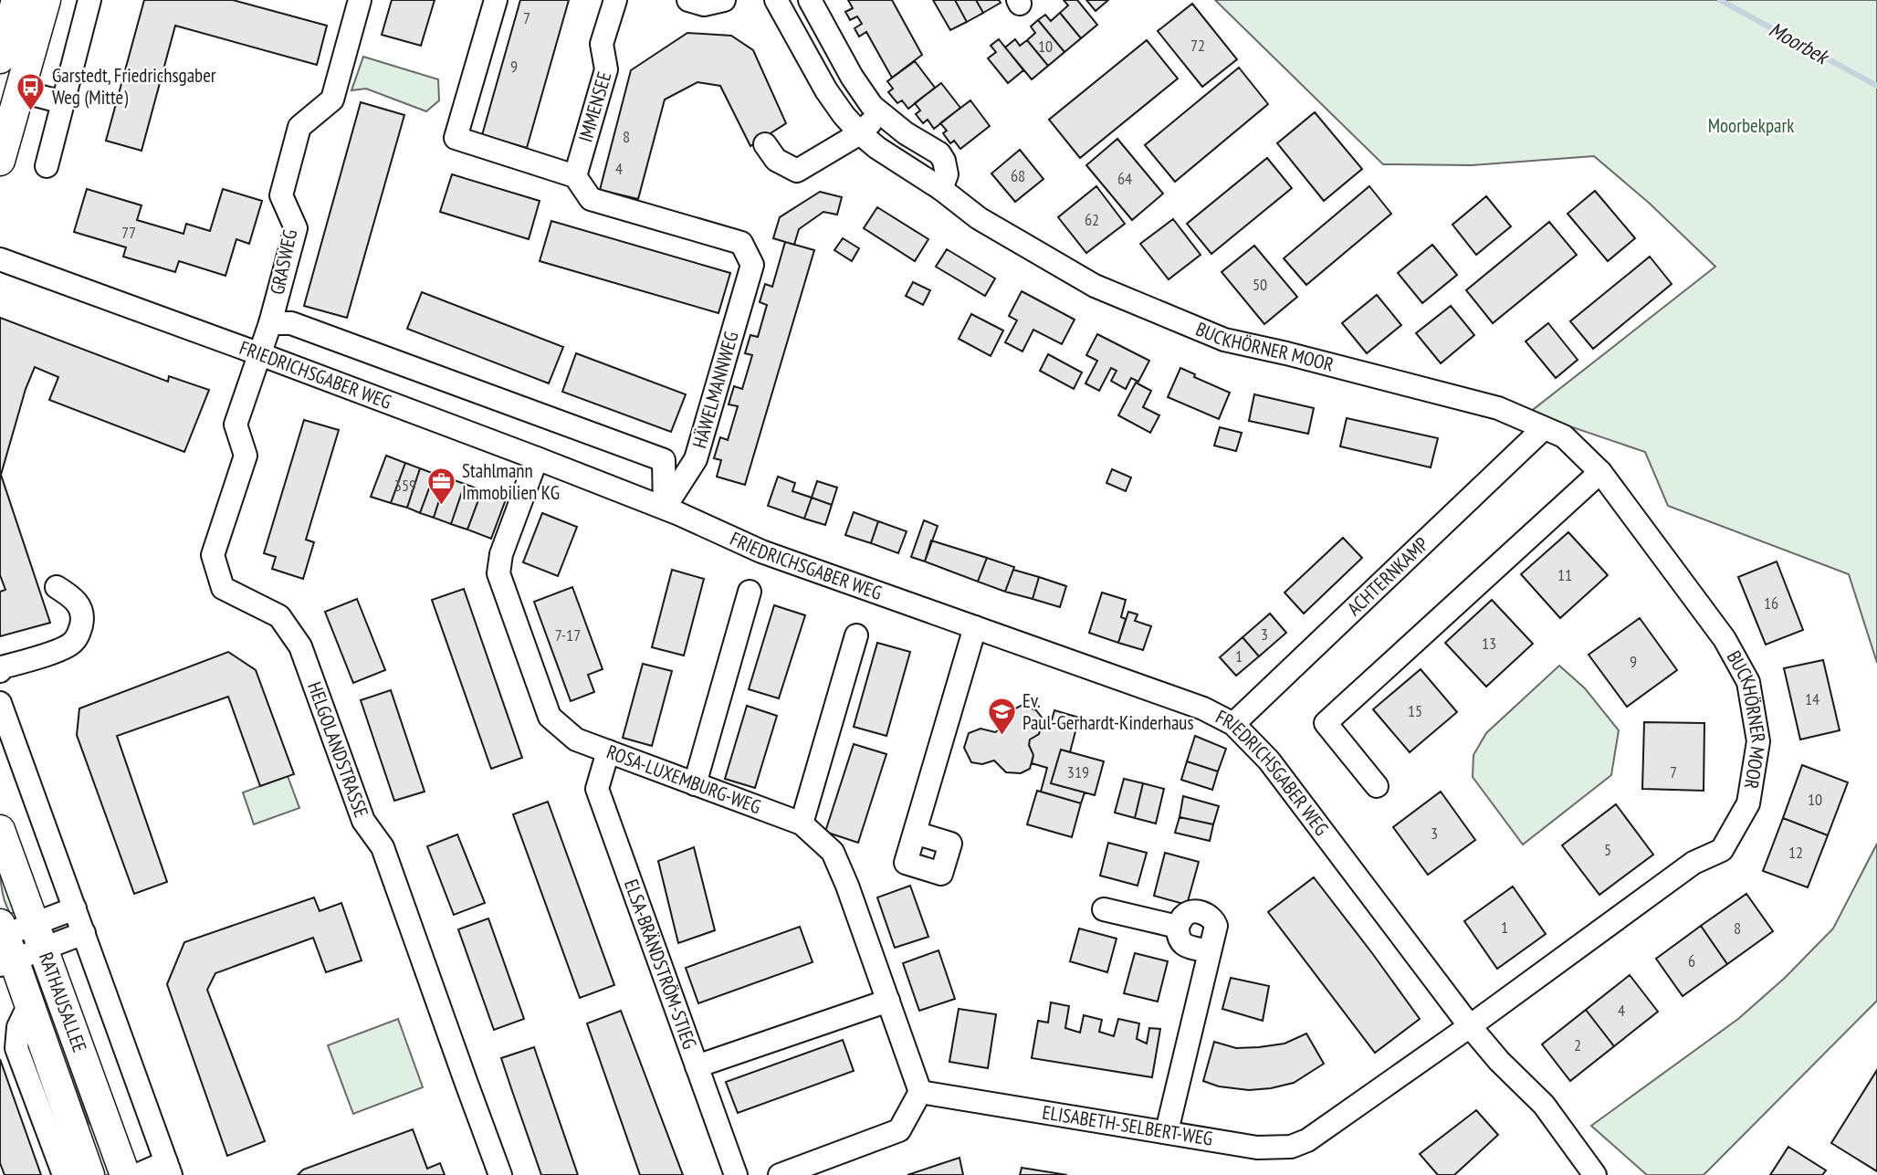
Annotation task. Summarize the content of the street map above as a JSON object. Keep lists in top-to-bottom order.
{
  "streets": {
    "main road": ["RATHAUSALLEE"],
    "street": [
      "IMMENSEE",
      "GRASWEG",
      "BUCKHÖRNER MOOR",
      "FRIEDRICHSGABER WEG",
      "HÄWELMANNWEG",
      "ACHTERNKAMP",
      "HELGOLANDSTRASSE",
      "ROSA-LUXEMBURG-WEG",
      "ELSA-BRÄNDSTRÖM-STIEG",
      "ELISABETH-SELBERT-WEG"
    ]
  },
  "crossings": [
    ["IMMENSEE", "HÄWELMANNWEG"],
    ["GRASWEG", "FRIEDRICHSGABER WEG"],
    ["GRASWEG", "HELGOLANDSTRASSE"],
    ["BUCKHÖRNER MOOR", "FRIEDRICHSGABER WEG"],
    ["BUCKHÖRNER MOOR", "ACHTERNKAMP"],
    ["BUCKHÖRNER MOOR", "ELISABETH-SELBERT-WEG"],
    ["FRIEDRICHSGABER WEG", "HÄWELMANNWEG"],
    ["FRIEDRICHSGABER WEG", "ACHTERNKAMP"],
    ["FRIEDRICHSGABER WEG", "HELGOLANDSTRASSE"],
    ["FRIEDRICHSGABER WEG", "ROSA-LUXEMBURG-WEG"],
    ["FRIEDRICHSGABER WEG", "ELISABETH-SELBERT-WEG"],
    ["ROSA-LUXEMBURG-WEG", "ELSA-BRÄNDSTRÖM-STIEG"],
    ["ROSA-LUXEMBURG-WEG", "ELISABETH-SELBERT-WEG"]
  ],
  "water": ["Moorbek"],
  "parks": ["Moorbekpark"],
  "places": {
    "bus stop": ["Garstedt, Friedrichsgaber Weg (Mitte)"],
    "office": ["Stahlmann Immobilien KG"],
    "school or university": ["Ev. Paul-Gerhardt-Kinderhaus"]
  },
  "house_numbers": [
    "7",
    "72",
    "10",
    "9",
    "8",
    "4",
    "68",
    "64",
    "62",
    "77",
    "50",
    "359",
    "11",
    "16",
    "3",
    "7-17",
    "13",
    "1",
    "9",
    "14",
    "15",
    "319",
    "7",
    "10",
    "3",
    "5",
    "12",
    "1",
    "8",
    "6",
    "4",
    "2"
  ]
}
